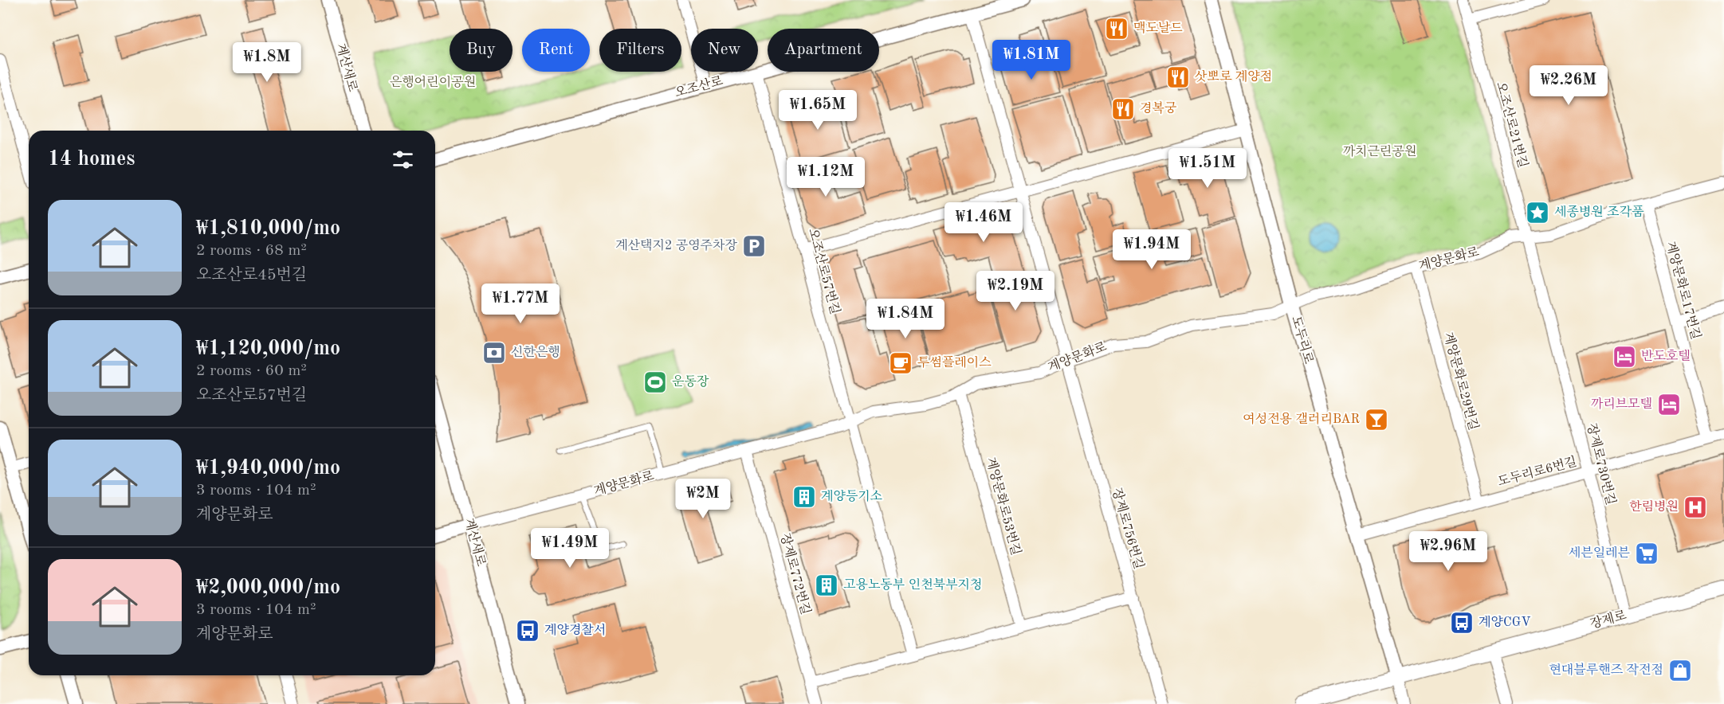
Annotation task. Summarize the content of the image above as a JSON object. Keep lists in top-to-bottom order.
{
  "streets": {
    "main road": ["장제로"],
    "street": [
      "계산새로",
      "오조산로",
      "오조산로21번길",
      "계양문화로",
      "오조산로57번길",
      "계양문화로17번길",
      "도두리로",
      "계양문화로29번길",
      "장제로730번길",
      "도두리로6번길",
      "계양문화로53번길",
      "장제로756번길",
      "장제로772번길"
    ]
  },
  "crossings": [
    ["계산새로", "계양문화로"],
    ["오조산로", "오조산로57번길"],
    ["오조산로", "장제로756번길"],
    ["오조산로21번길", "계양문화로"],
    ["오조산로21번길", "장제로730번길"],
    ["계양문화로", "오조산로57번길"],
    ["계양문화로", "계양문화로17번길"],
    ["계양문화로", "도두리로"],
    ["계양문화로", "계양문화로29번길"],
    ["계양문화로", "장제로730번길"],
    ["계양문화로", "계양문화로53번길"],
    ["계양문화로", "장제로756번길"],
    ["계양문화로", "장제로772번길"],
    ["계양문화로17번길", "도두리로6번길"],
    ["도두리로", "도두리로6번길"],
    ["도두리로", "장제로"],
    ["계양문화로29번길", "도두리로6번길"],
    ["장제로730번길", "도두리로6번길"],
    ["장제로730번길", "장제로"]
  ],
  "parks": ["은행어린이공원", "까치근린공원"],
  "places": {
    "restaurant": ["맥도날드", "삿뽀로 계양점", "경복궁"],
    "place": ["세종병원 조각품"],
    "parking": ["계산택지2 공영주차장"],
    "bank": ["신한은행"],
    "hotel": ["반도호텔", "까리브모텔"],
    "cafe": ["투썸플레이스"],
    "sports": ["운동장"],
    "bar": ["여성전용 갤러리BAR"],
    "building": ["계양등기소", "고용노동부 인천북부지청"],
    "hospital": ["한림병원"],
    "supermarket": ["세븐일레븐"],
    "bus stop": ["계양CGV", "계양경찰서"],
    "shop": ["현대블루핸즈 작전점"]
  },
  "page": {
    "chip": [
      "Buy",
      "Rent",
      "Filters",
      "New",
      "Apartment"
    ],
    "price": [
      "₩1.81M",
      "₩1.8M",
      "₩2.26M",
      "₩1.65M",
      "₩1.51M",
      "₩1.12M",
      "₩1.46M",
      "₩1.94M",
      "₩2.19M",
      "₩1.77M",
      "₩1.84M",
      "₩2M",
      "₩1.49M",
      "₩2.96M"
    ],
    "heading": "14 homes",
    "list": [
      {
        "name": "₩1,810,000/mo",
        "note": "2 rooms · 68 m² · 오조산로45번길"
      },
      {
        "name": "₩1,120,000/mo",
        "note": "2 rooms · 60 m² · 오조산로57번길"
      },
      {
        "name": "₩1,940,000/mo",
        "note": "3 rooms · 104 m² · 계양문화로"
      },
      {
        "name": "₩2,000,000/mo",
        "note": "3 rooms · 104 m² · 계양문화로"
      }
    ]
  }
}
